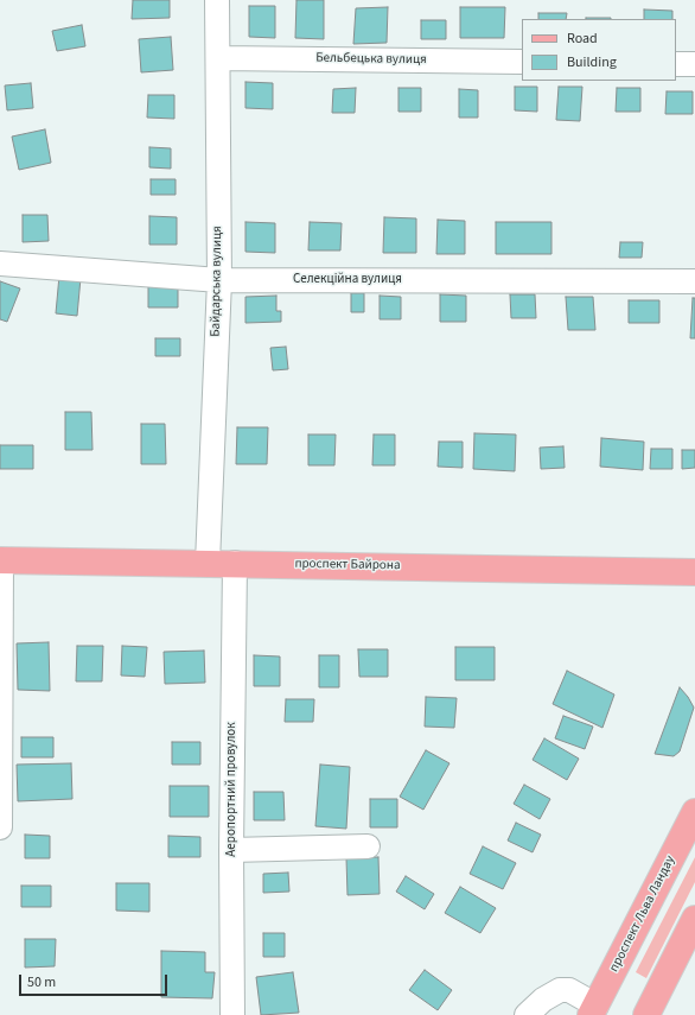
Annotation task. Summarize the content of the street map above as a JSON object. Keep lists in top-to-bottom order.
{
  "streets": {
    "main road": ["проспект Байрона", "проспект Льва Ландау"],
    "street": [
      "Бельбецька вулиця",
      "Селекційна вулиця",
      "Байдарська вулиця",
      "Аеропортний провулок"
    ]
  },
  "crossings": [
    ["Бельбецька вулиця", "Байдарська вулиця"],
    ["Селекційна вулиця", "Байдарська вулиця"],
    ["Байдарська вулиця", "проспект Байрона"],
    ["проспект Байрона", "Аеропортний провулок"]
  ],
  "legend": ["Road", "Building"],
  "scale_bar": "50 m"
}
